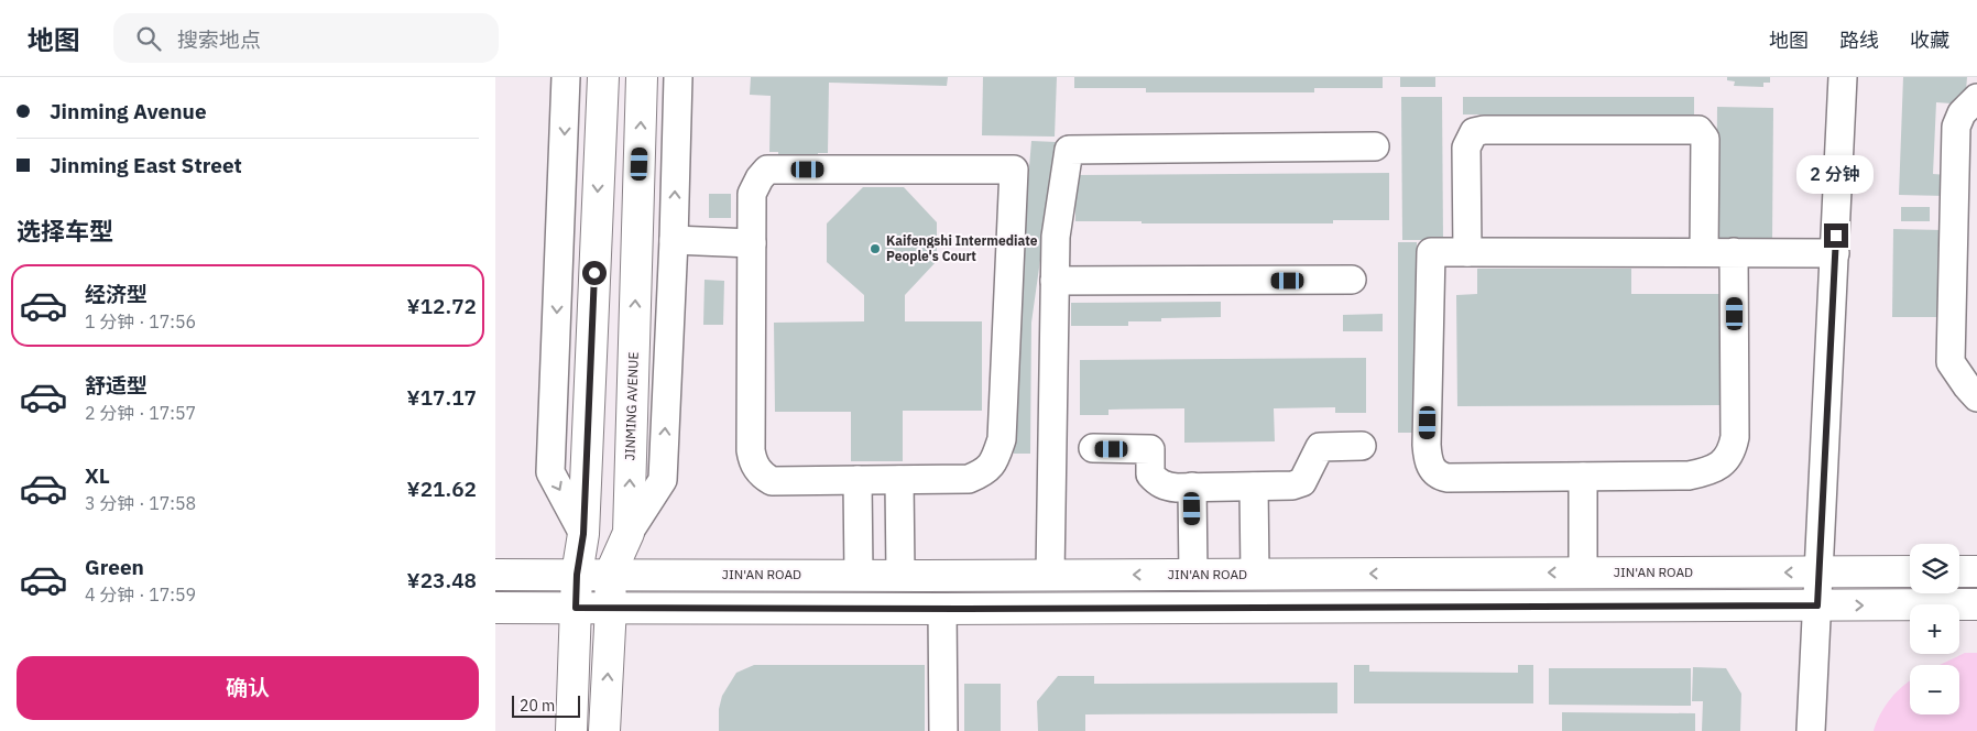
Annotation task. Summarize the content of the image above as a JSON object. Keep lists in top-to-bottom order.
{
  "streets": {
    "main road": ["JINMING AVENUE", "JIN'AN ROAD"]
  },
  "crossings": [
    ["JINMING AVENUE", "JIN'AN ROAD"]
  ],
  "places": ["Kaifengshi Intermediate People's Court"],
  "scale_bar": "20 m",
  "page": {
    "header": "地图",
    "search": "搜索地点",
    "nav": ["地图", "路线", "收藏"],
    "banner": ["Jinming Avenue", "Jinming East Street"],
    "bubble": "2 分钟",
    "heading": "选择车型",
    "list": [
      {
        "name": "经济型",
        "note": "1 分钟 · 17:56",
        "value": "¥12.72"
      },
      {
        "name": "舒适型",
        "note": "2 分钟 · 17:57",
        "value": "¥17.17"
      },
      {
        "name": "XL",
        "note": "3 分钟 · 17:58",
        "value": "¥21.62"
      },
      {
        "name": "Green",
        "note": "4 分钟 · 17:59",
        "value": "¥23.48"
      }
    ],
    "map_buttons": ["+", "−"],
    "buttons": "确认",
    "scale": "20 m"
  }
}
